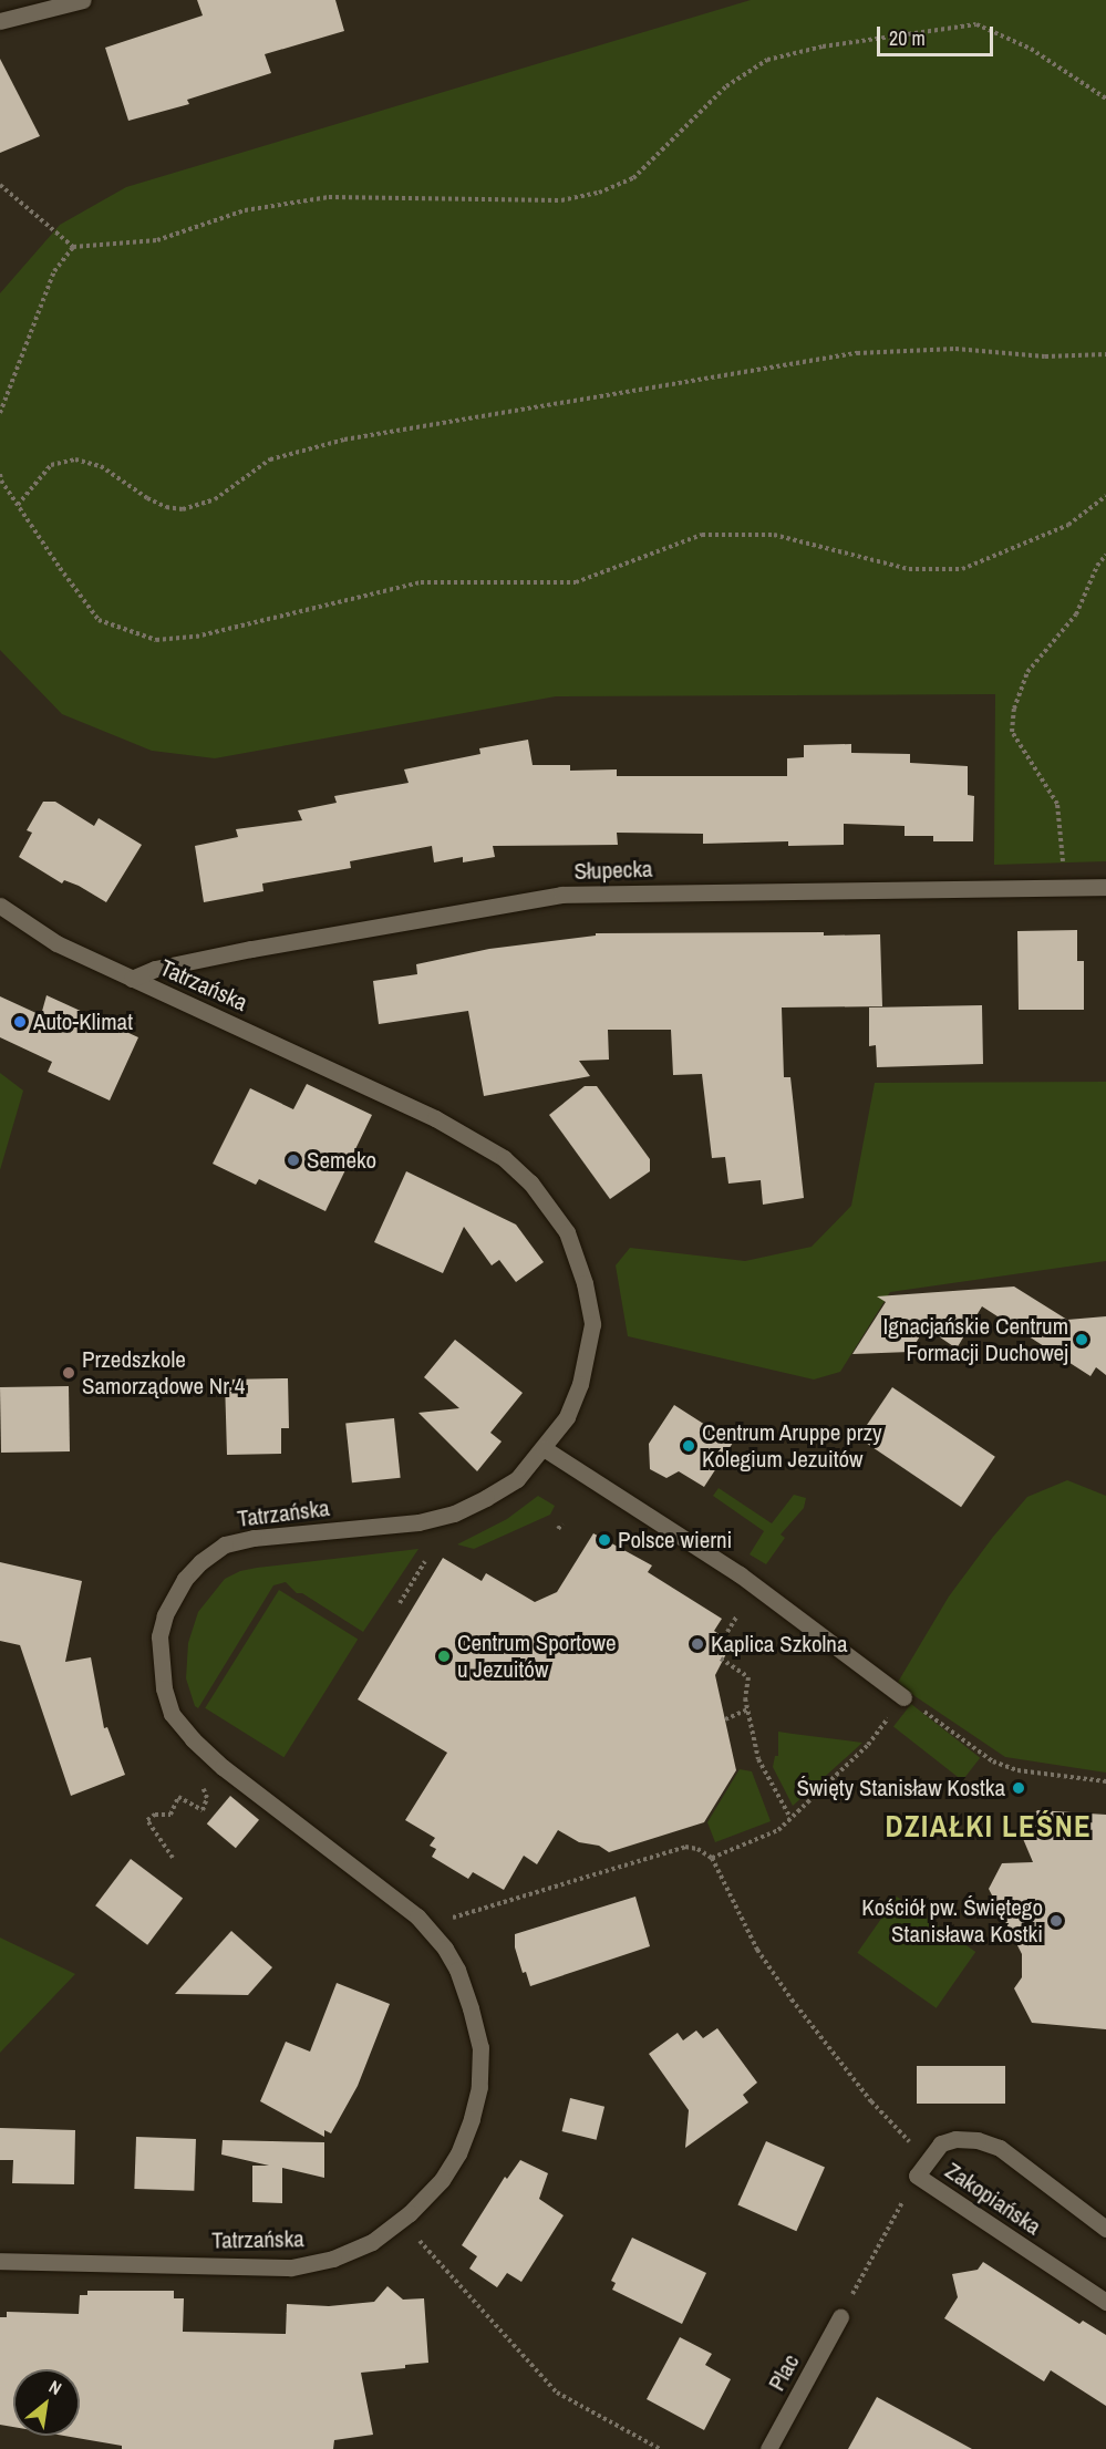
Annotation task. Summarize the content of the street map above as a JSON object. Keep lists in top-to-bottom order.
{
  "streets": {
    "street": [
      "Słupecka",
      "Tatrzańska",
      "Zakopiańska",
      "Plac"
    ]
  },
  "crossings": [
    ["Słupecka", "Tatrzańska"]
  ],
  "districts": ["DZIAŁKI LEŚNE"],
  "places": [
    "Auto-Klimat",
    "Semeko",
    "Ignacjańskie Centrum Formacji Duchowej",
    "Przedszkole Samorządowe Nr 4",
    "Centrum Aruppe przy Kolegium Jezuitów",
    "Polsce wierni",
    "Kaplica Szkolna",
    "Centrum Sportowe u Jezuitów",
    "Święty Stanisław Kostka",
    "Kościół pw. Świętego Stanisława Kostki"
  ],
  "scale_bar": "20 m",
  "north": "top right"
}
